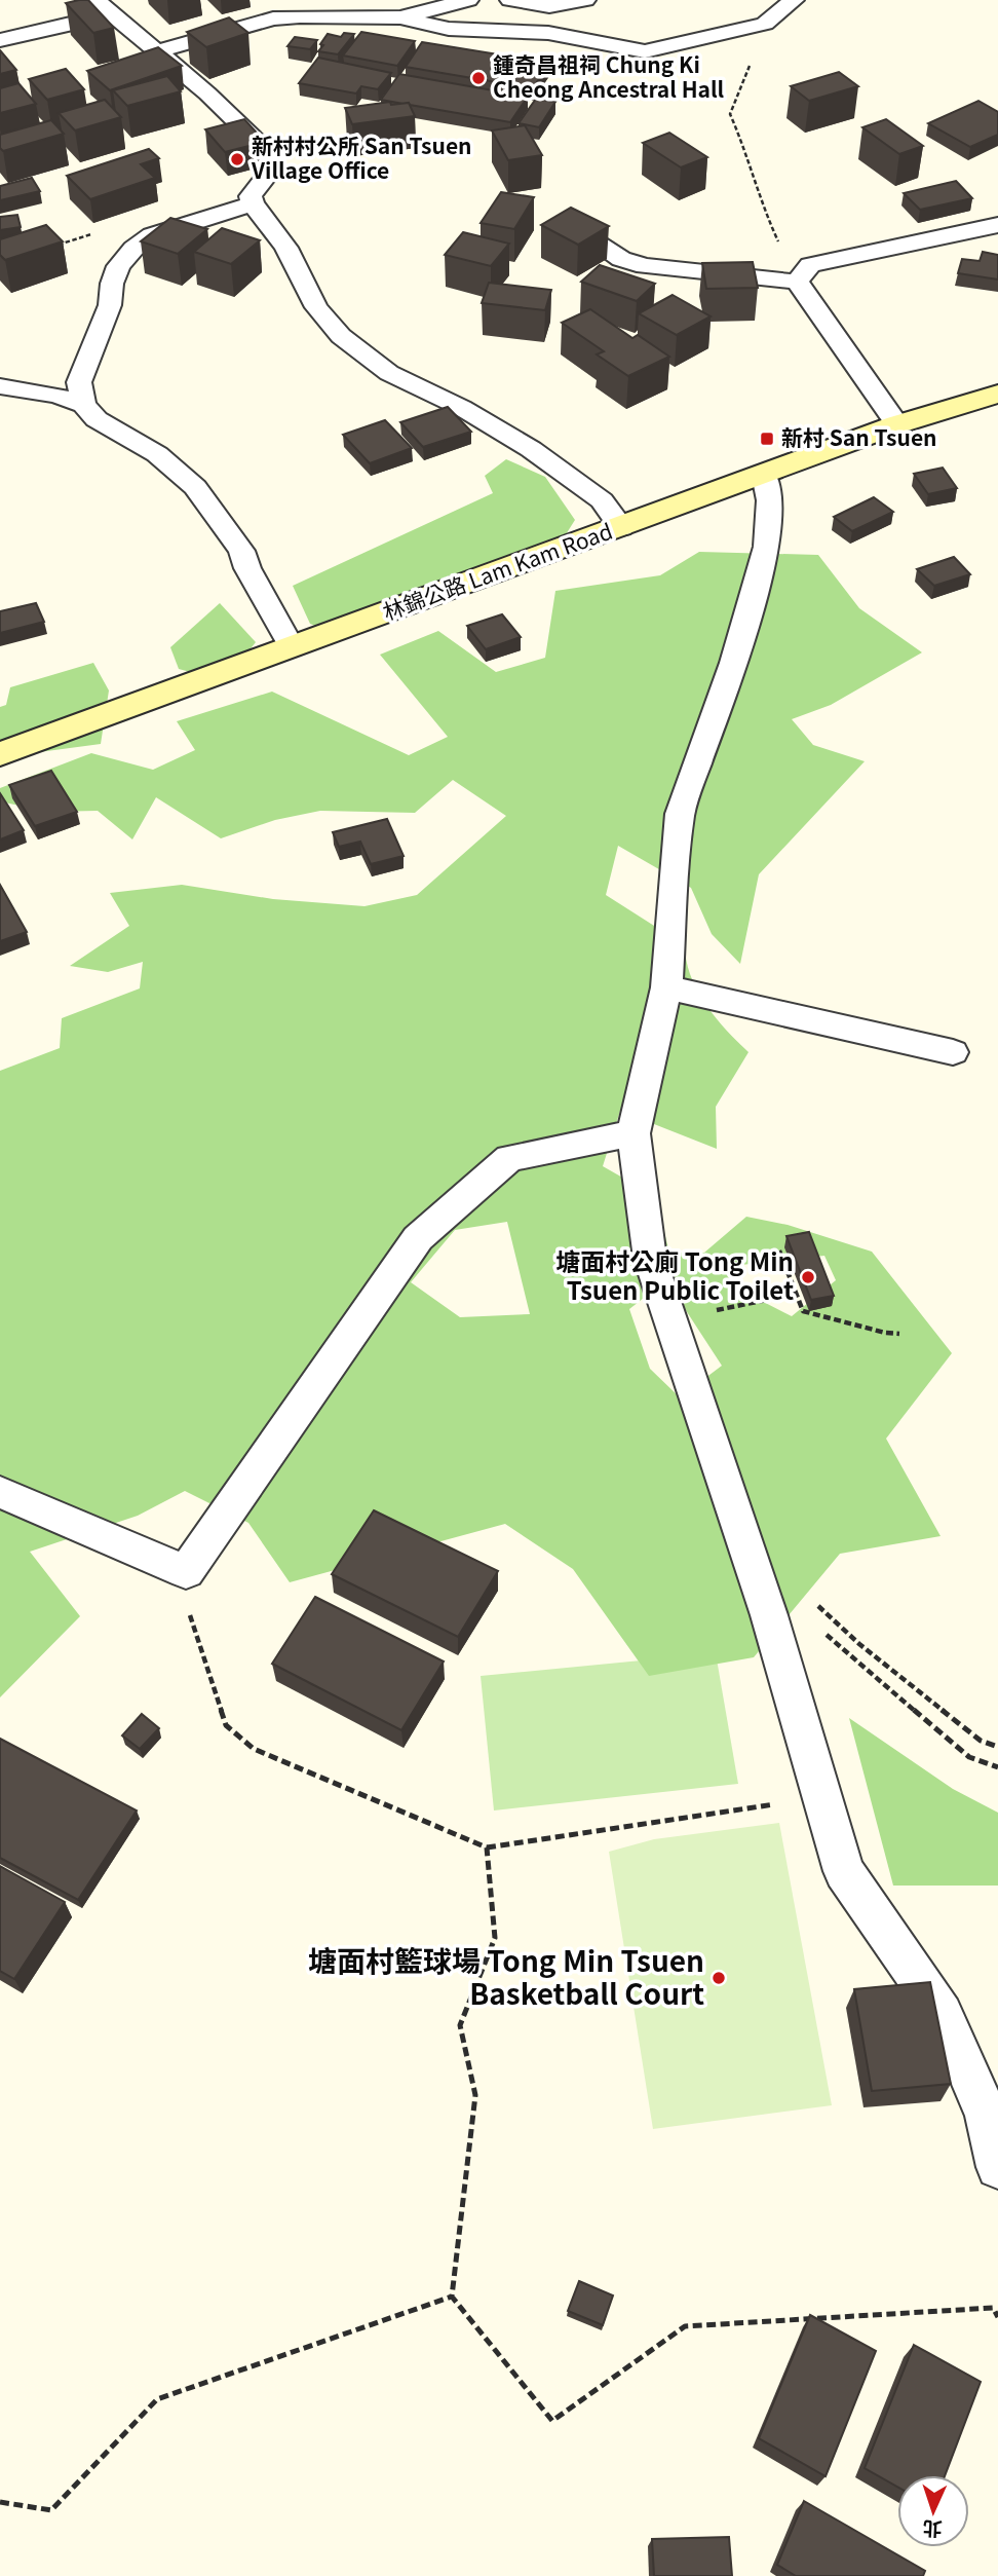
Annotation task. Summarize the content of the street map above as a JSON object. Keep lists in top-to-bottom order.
{
  "streets": {
    "main road": ["林錦公路 Lam Kam Road"]
  },
  "places": {
    "other": [
      "鍾奇昌祖祠 Chung Ki Cheong Ancestral Hall",
      "新村村公所 San Tsuen Village Office",
      "塘面村公廁 Tong Min Tsuen Public Toilet",
      "塘面村籃球場 Tong Min Tsuen Basketball Court"
    ],
    "transit": ["新村 San Tsuen"]
  },
  "north": "bottom"
}
